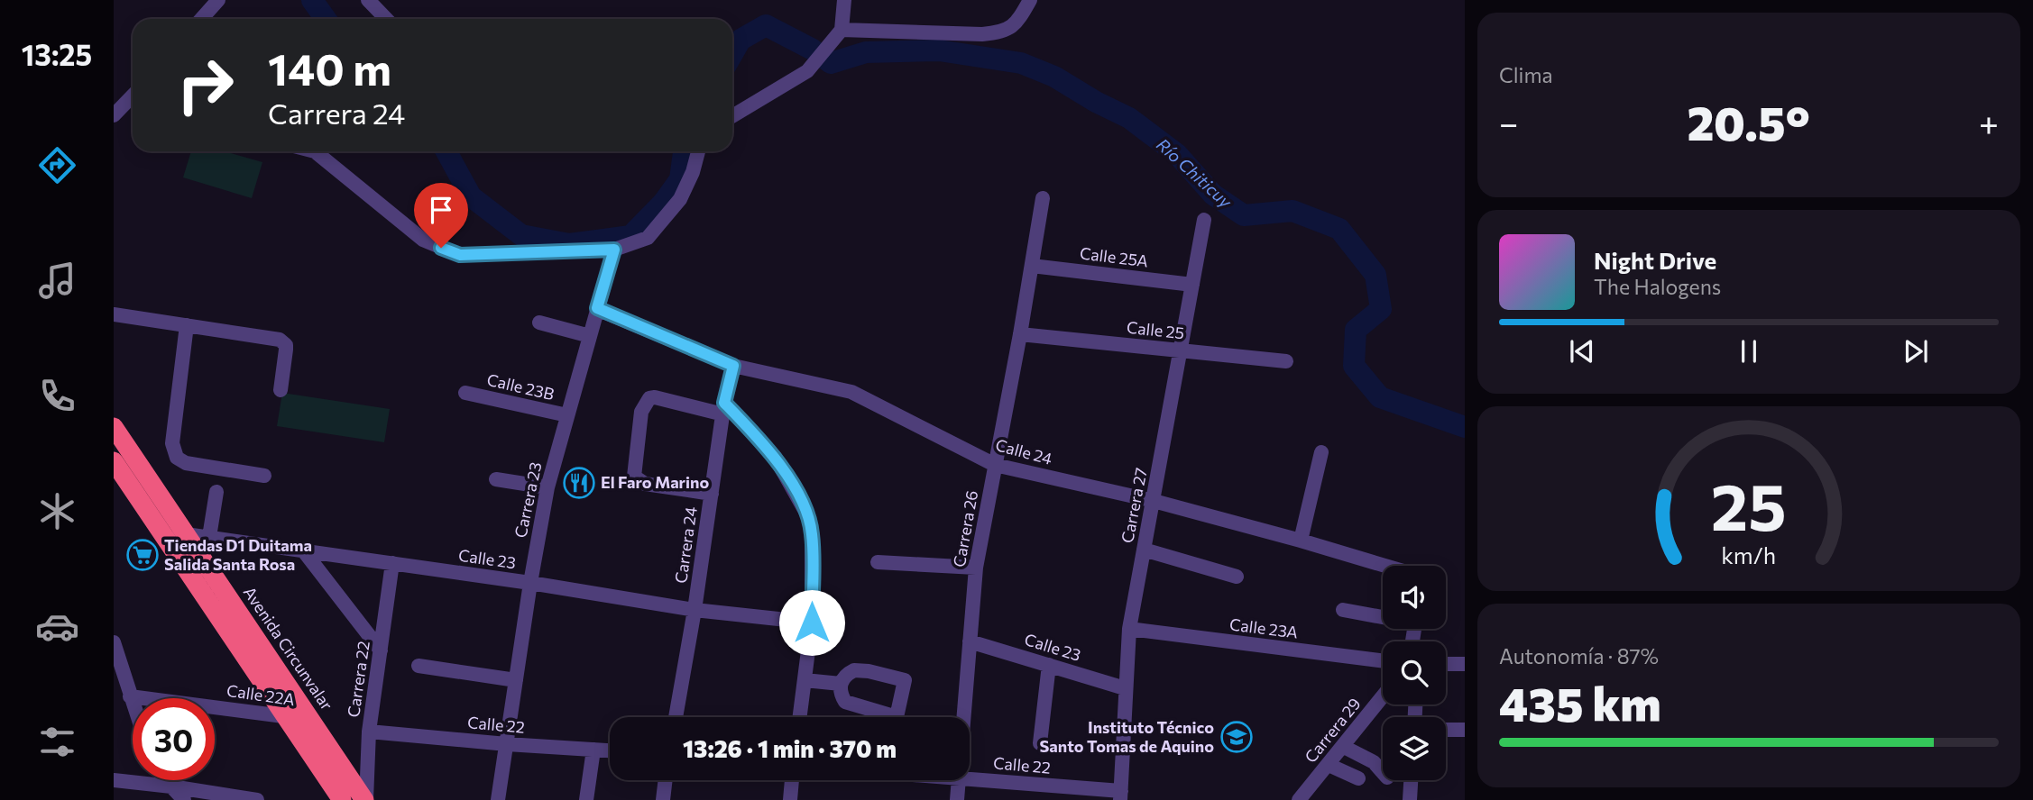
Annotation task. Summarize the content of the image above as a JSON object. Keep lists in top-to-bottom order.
{
  "streets": {
    "highway": ["Avenida Circunvalar"],
    "street": [
      "Calle 25A",
      "Calle 25",
      "Calle 23B",
      "Calle 24",
      "Carrera 23",
      "Carrera 27",
      "Carrera 26",
      "Carrera 24",
      "Calle 23",
      "Calle 23A",
      "Carrera 22",
      "Calle 22A",
      "Calle 22",
      "Carrera 29"
    ]
  },
  "crossings": [
    ["Calle 25A", "Carrera 27"],
    ["Calle 25A", "Carrera 26"],
    ["Calle 25", "Carrera 27"],
    ["Calle 25", "Carrera 26"],
    ["Calle 23B", "Carrera 23"],
    ["Calle 24", "Carrera 23"],
    ["Calle 24", "Carrera 27"],
    ["Calle 24", "Carrera 26"],
    ["Calle 24", "Carrera 24"],
    ["Carrera 23", "Calle 23"],
    ["Carrera 23", "Calle 22"],
    ["Carrera 27", "Calle 23"],
    ["Carrera 27", "Calle 23A"],
    ["Carrera 27", "Calle 22"],
    ["Carrera 26", "Calle 23"],
    ["Carrera 24", "Calle 23"],
    ["Calle 23", "Avenida Circunvalar"],
    ["Calle 23", "Carrera 22"],
    ["Avenida Circunvalar", "Carrera 22"],
    ["Avenida Circunvalar", "Calle 22A"],
    ["Carrera 22", "Calle 22"]
  ],
  "water": ["Río Chiticuy"],
  "places": {
    "restaurant": ["El Faro Marino"],
    "supermarket": ["Tiendas D1 Duitama Salida Santa Rosa"],
    "school or university": ["Instituto Técnico Santo Tomas de Aquino"]
  },
  "page": {
    "tabs": "13:25",
    "tile": [
      "Clima",
      ["Autonomía · 87%", "435 km"]
    ],
    "turn": ["140 m", "Carrera 24"],
    "heat": ["−", "20.5°", "+"],
    "song": ["Night Drive", "The Halogens"],
    "limit": "30",
    "trip": "13:26 · 1 min · 370 m",
    "gauge": ["25", "km/h"]
  }
}
